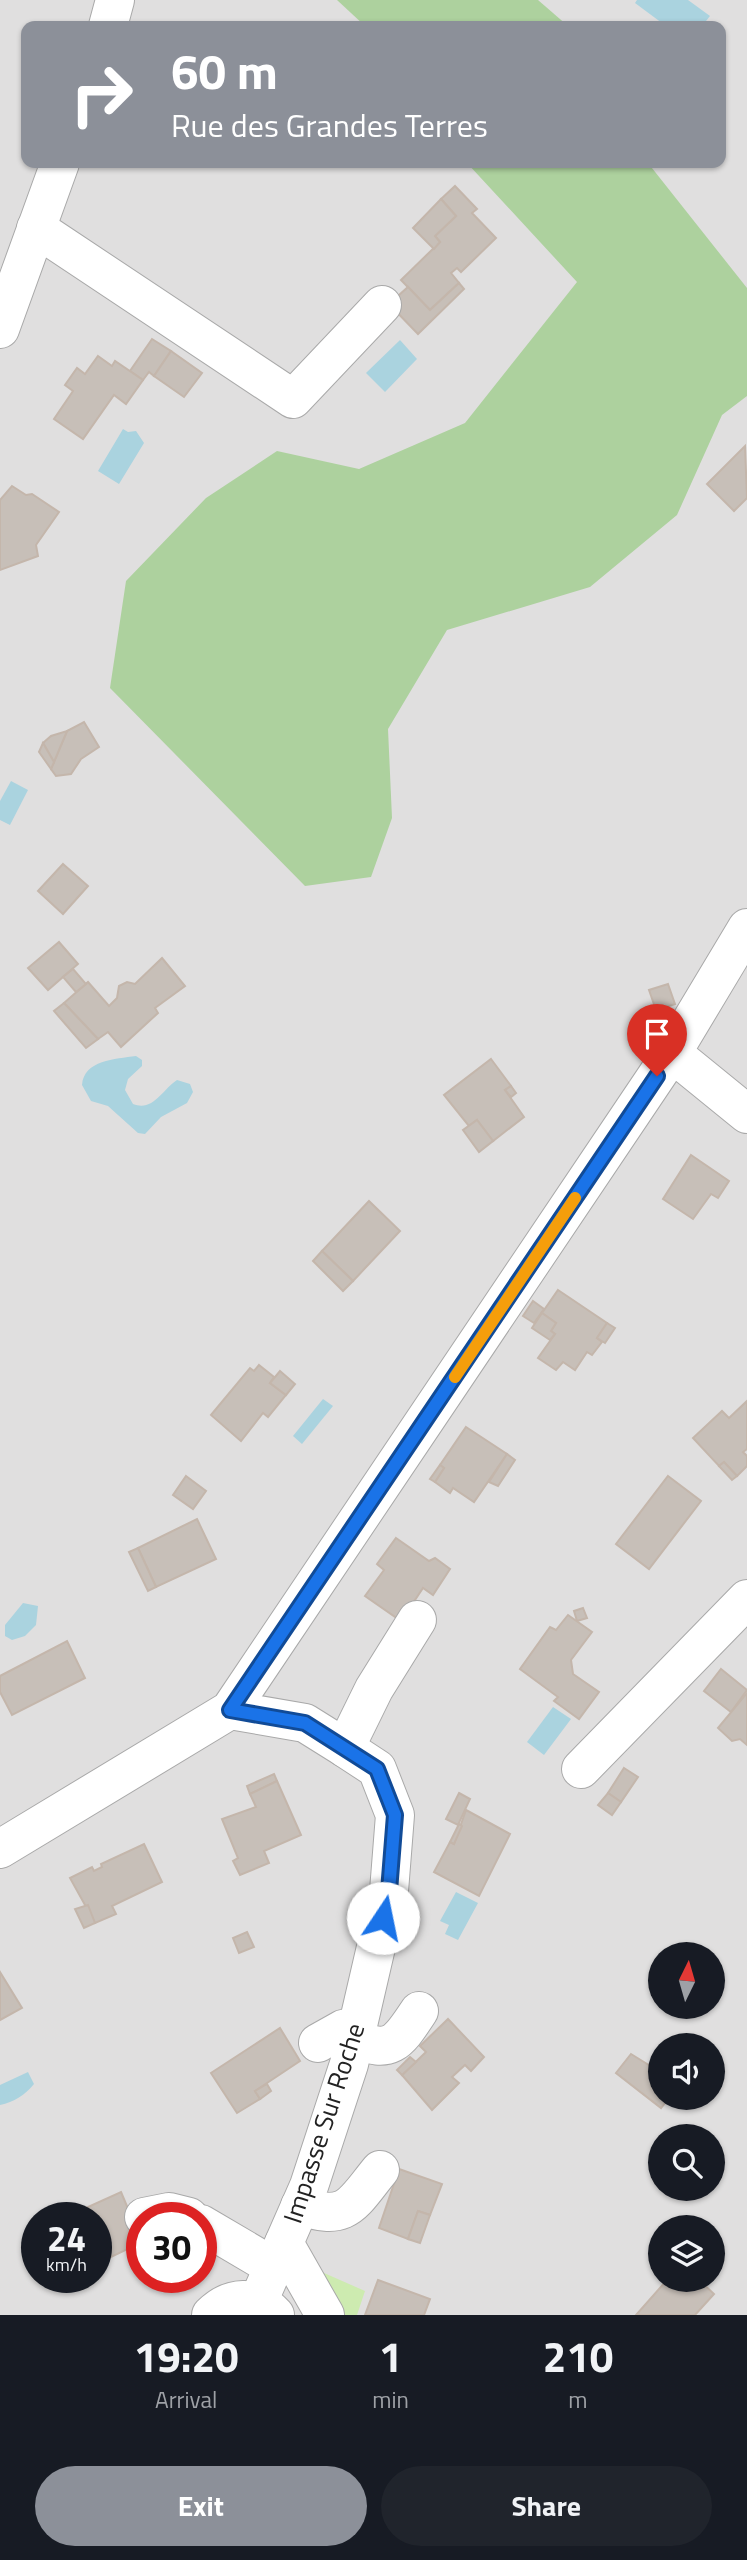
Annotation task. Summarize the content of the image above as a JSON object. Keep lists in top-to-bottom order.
{
  "streets": {
    "street": ["Impasse Sur Roche"]
  },
  "north": "top",
  "page": {
    "turn": ["60 m", "Rue des Grandes Terres"],
    "speed": "24 km/h",
    "limit": "30",
    "eta": [
      "19:20",
      "Arrival",
      "1",
      "min",
      "210",
      "m"
    ],
    "buttons": ["Exit", "Share"]
  }
}
